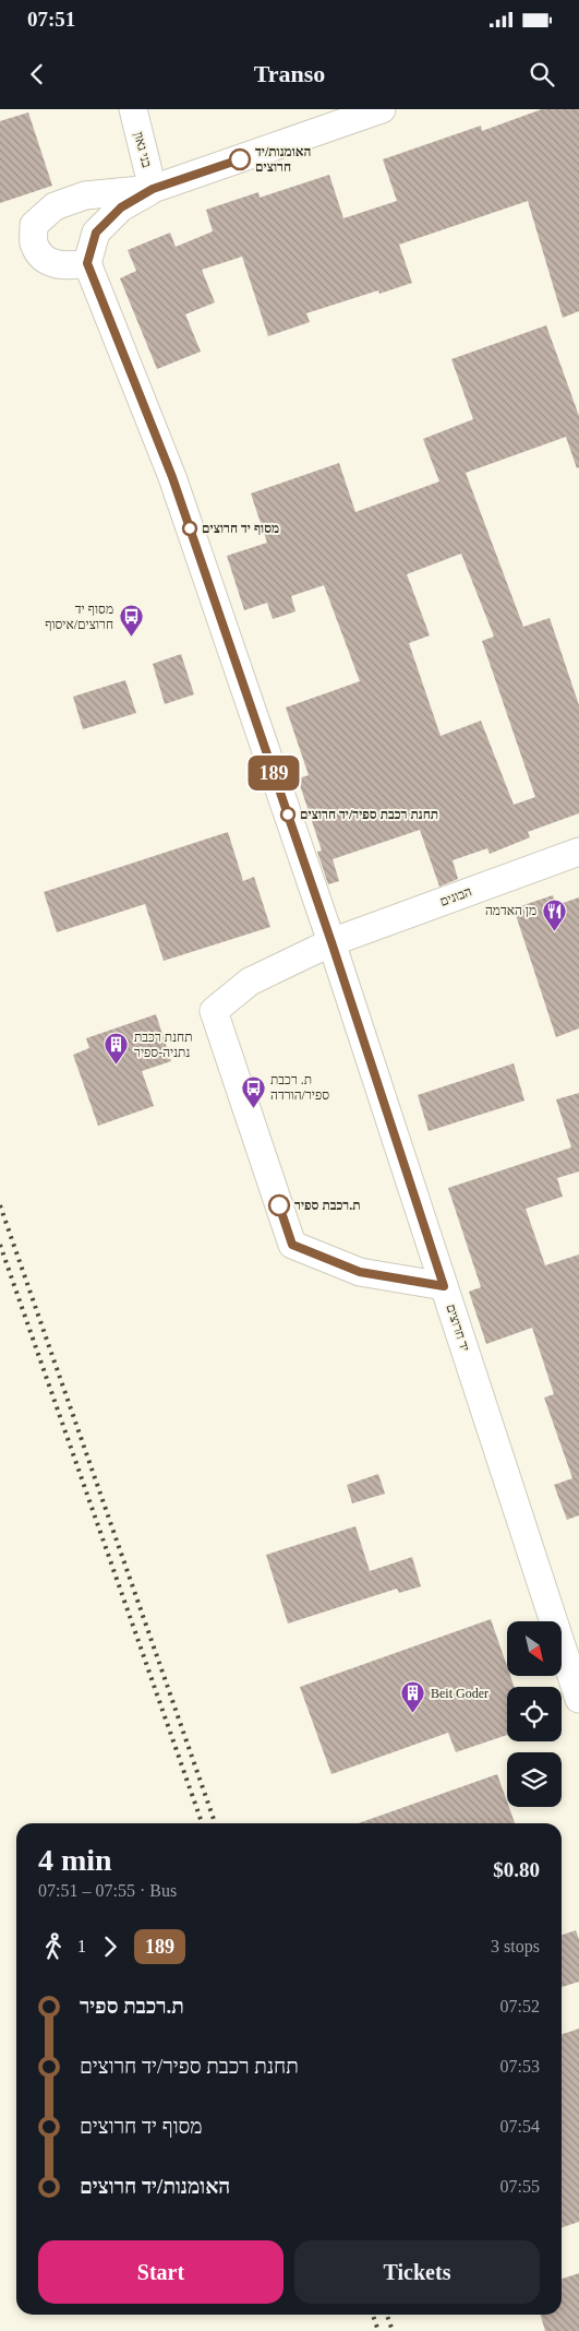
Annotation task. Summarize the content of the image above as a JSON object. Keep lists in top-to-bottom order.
{
  "streets": {
    "street": ["בני גאון", "הבונים", "יד חרוצים"]
  },
  "crossings": [
    ["הבונים", "יד חרוצים"]
  ],
  "places": {
    "other": [
      "האומנות/יד חרוצים",
      "מסוף יד חרוצים",
      "תחנת רכבת ספיר/יד חרוצים",
      "ת.רכבת ספיר"
    ],
    "bus stop": ["מסוף יד חרוצים/איסוף", "ת. רכבת ספיר/הורדה"],
    "restaurant": ["מן האדמה"],
    "building": ["תחנת רכבת נתניה-ספיר", "Beit Goder"]
  },
  "lines": ["bus line 189"],
  "north": "bottom right",
  "page": {
    "status": "07:51",
    "header": "Transo",
    "on_map": "189",
    "heading": ["4 min", "07:51 – 07:55 · Bus", "$0.80"],
    "legs": ["1", "189", "3 stops"],
    "list": [
      {
        "name": "ת.רכבת ספיר",
        "value": "07:52"
      },
      {
        "name": "תחנת רכבת ספיר/יד חרוצים",
        "value": "07:53"
      },
      {
        "name": "מסוף יד חרוצים",
        "value": "07:54"
      },
      {
        "name": "האומנות/יד חרוצים",
        "value": "07:55"
      }
    ],
    "buttons": ["Start", "Tickets"]
  }
}
